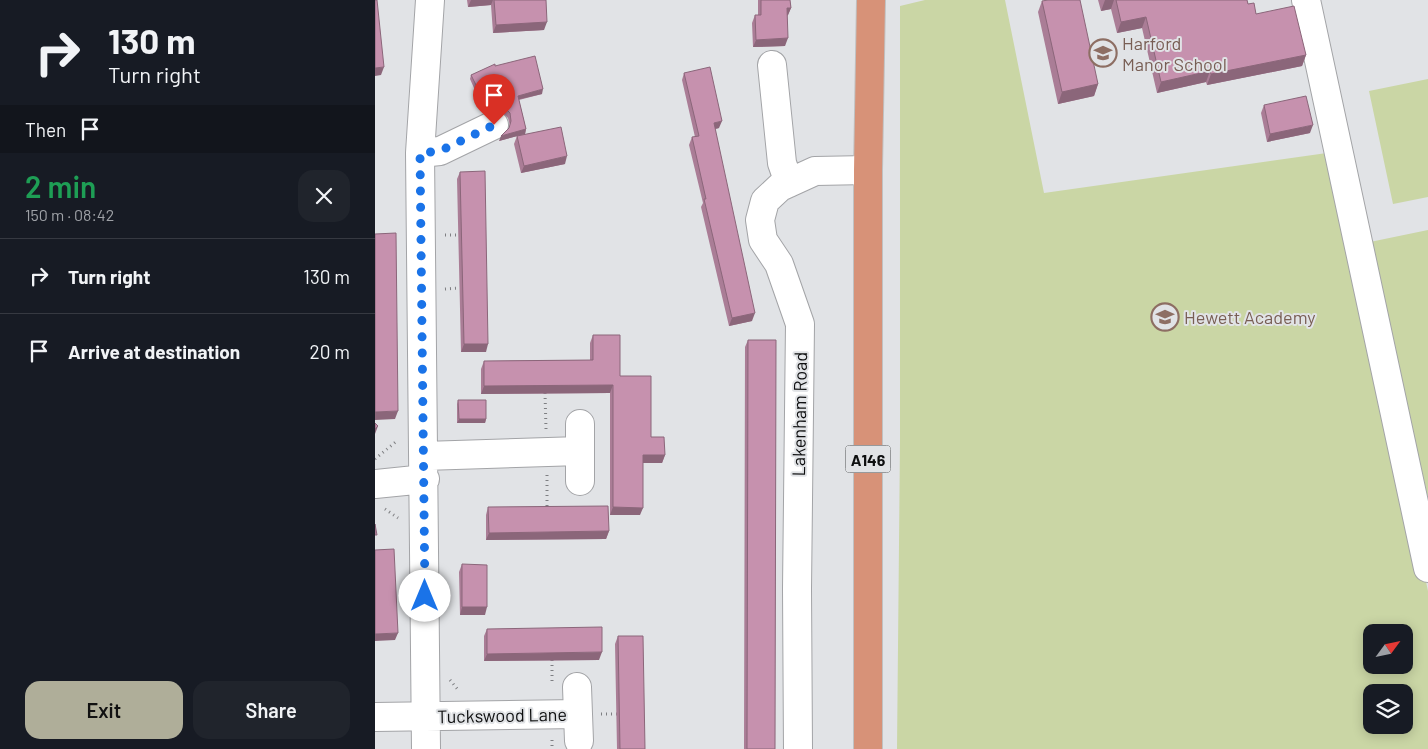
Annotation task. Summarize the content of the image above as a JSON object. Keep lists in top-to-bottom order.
{
  "streets": {
    "highway": ["A146"],
    "street": ["Lakenham Road", "Tuckswood Lane"]
  },
  "crossings": [
    ["Lakenham Road", "A146"]
  ],
  "places": {
    "school or university": ["Harford Manor School", "Hewett Academy"]
  },
  "north": "top right",
  "page": {
    "turn": ["130 m", "Turn right"],
    "then": "Then",
    "heading": ["2 min", "150 m · 08:42"],
    "list": [
      {
        "name": "Turn right",
        "value": "130 m"
      },
      {
        "name": "Arrive at destination",
        "value": "20 m"
      }
    ],
    "buttons": ["Exit", "Share"]
  }
}
